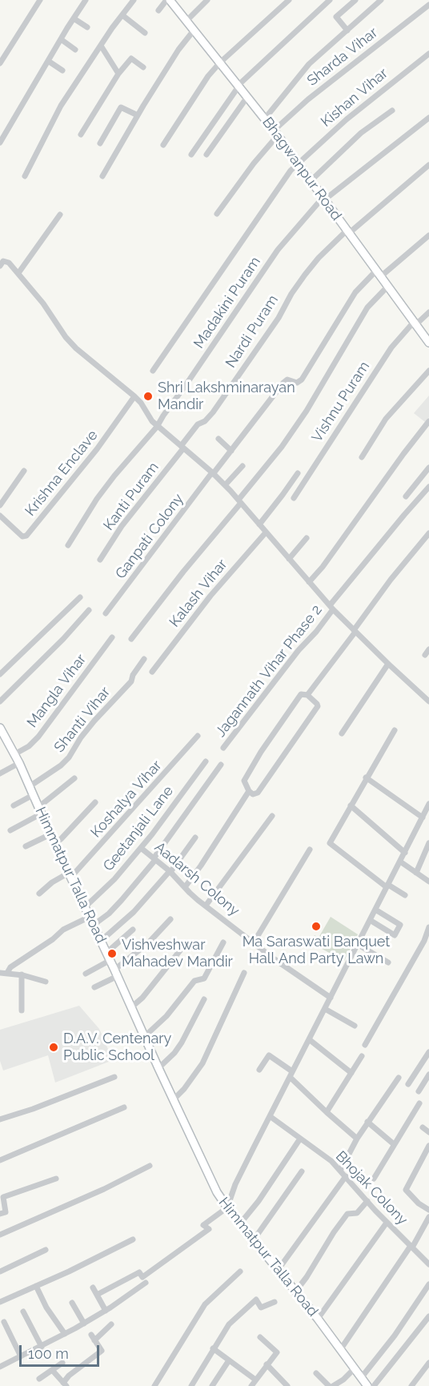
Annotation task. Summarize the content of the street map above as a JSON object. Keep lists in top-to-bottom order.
{
  "streets": {
    "street": [
      "Sharda Vihar",
      "Kishan Vihar",
      "Bhagwanpur Road",
      "Madakini Puram",
      "Nardi Puram",
      "Vishnu Puram",
      "Krishna Enclave",
      "Kanti Puram",
      "Ganpati Colony",
      "Kalash Vihar",
      "Jagannath Vihar Phase 2",
      "Mangla Vihar",
      "Shanti Vihar",
      "Koshalya Vihar",
      "Geetanjali Lane",
      "Himmatpur Talla Road",
      "Aadarsh Colony",
      "Bhojak Colony"
    ]
  },
  "crossings": [
    ["Sharda Vihar", "Bhagwanpur Road"],
    ["Kishan Vihar", "Bhagwanpur Road"],
    ["Bhagwanpur Road", "Madakini Puram"],
    ["Bhagwanpur Road", "Nardi Puram"],
    ["Bhagwanpur Road", "Vishnu Puram"],
    ["Bhagwanpur Road", "Ganpati Colony"],
    ["Nardi Puram", "Kanti Puram"],
    ["Mangla Vihar", "Himmatpur Talla Road"],
    ["Shanti Vihar", "Himmatpur Talla Road"],
    ["Koshalya Vihar", "Himmatpur Talla Road"],
    ["Geetanjali Lane", "Himmatpur Talla Road"],
    ["Geetanjali Lane", "Aadarsh Colony"]
  ],
  "places": [
    "Shri Lakshminarayan Mandir",
    "Ma Saraswati Banquet Hall And Party Lawn",
    "Vishveshwar Mahadev Mandir",
    "D.A.V. Centenary Public School"
  ],
  "scale_bar": "100 m"
}
